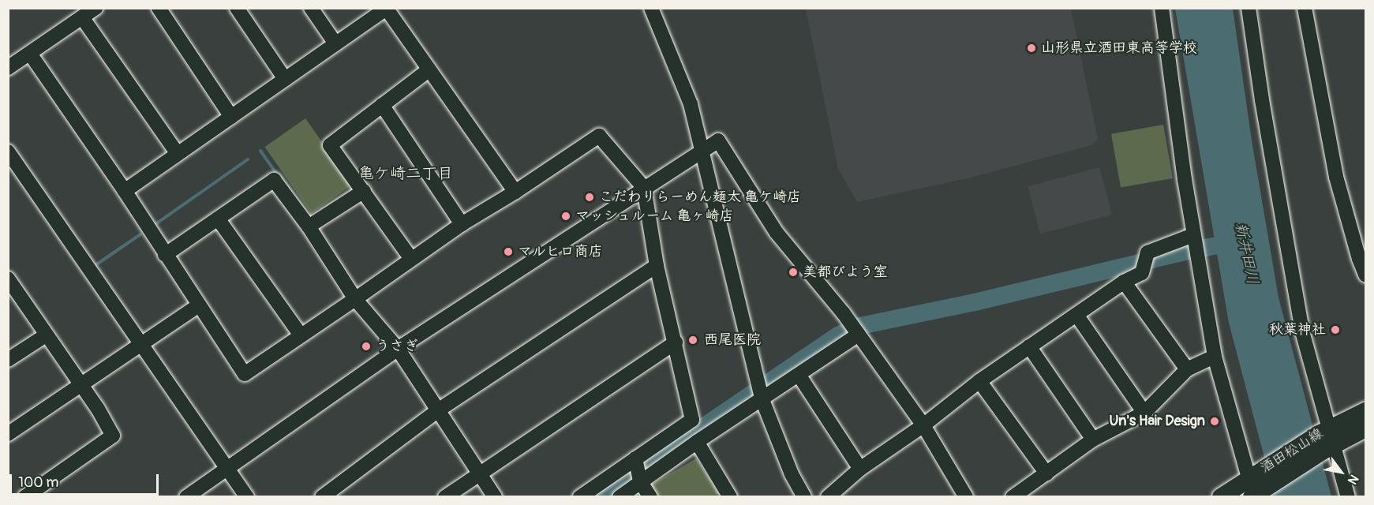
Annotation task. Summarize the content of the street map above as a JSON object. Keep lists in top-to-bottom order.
{
  "streets": {
    "main road": ["酒田松山線"]
  },
  "districts": ["亀ケ崎二丁目"],
  "water": ["新井田川"],
  "places": [
    "山形県立酒田東高等学校",
    "こだわりらーめん麺太 亀ケ崎店",
    "マッシュルーム 亀ヶ崎店",
    "マルヒロ商店",
    "美都びよう室",
    "秋葉神社",
    "西尾医院",
    "うさぎ",
    "Un's Hair Design"
  ],
  "scale_bar": "100 m",
  "north": "bottom right"
}
